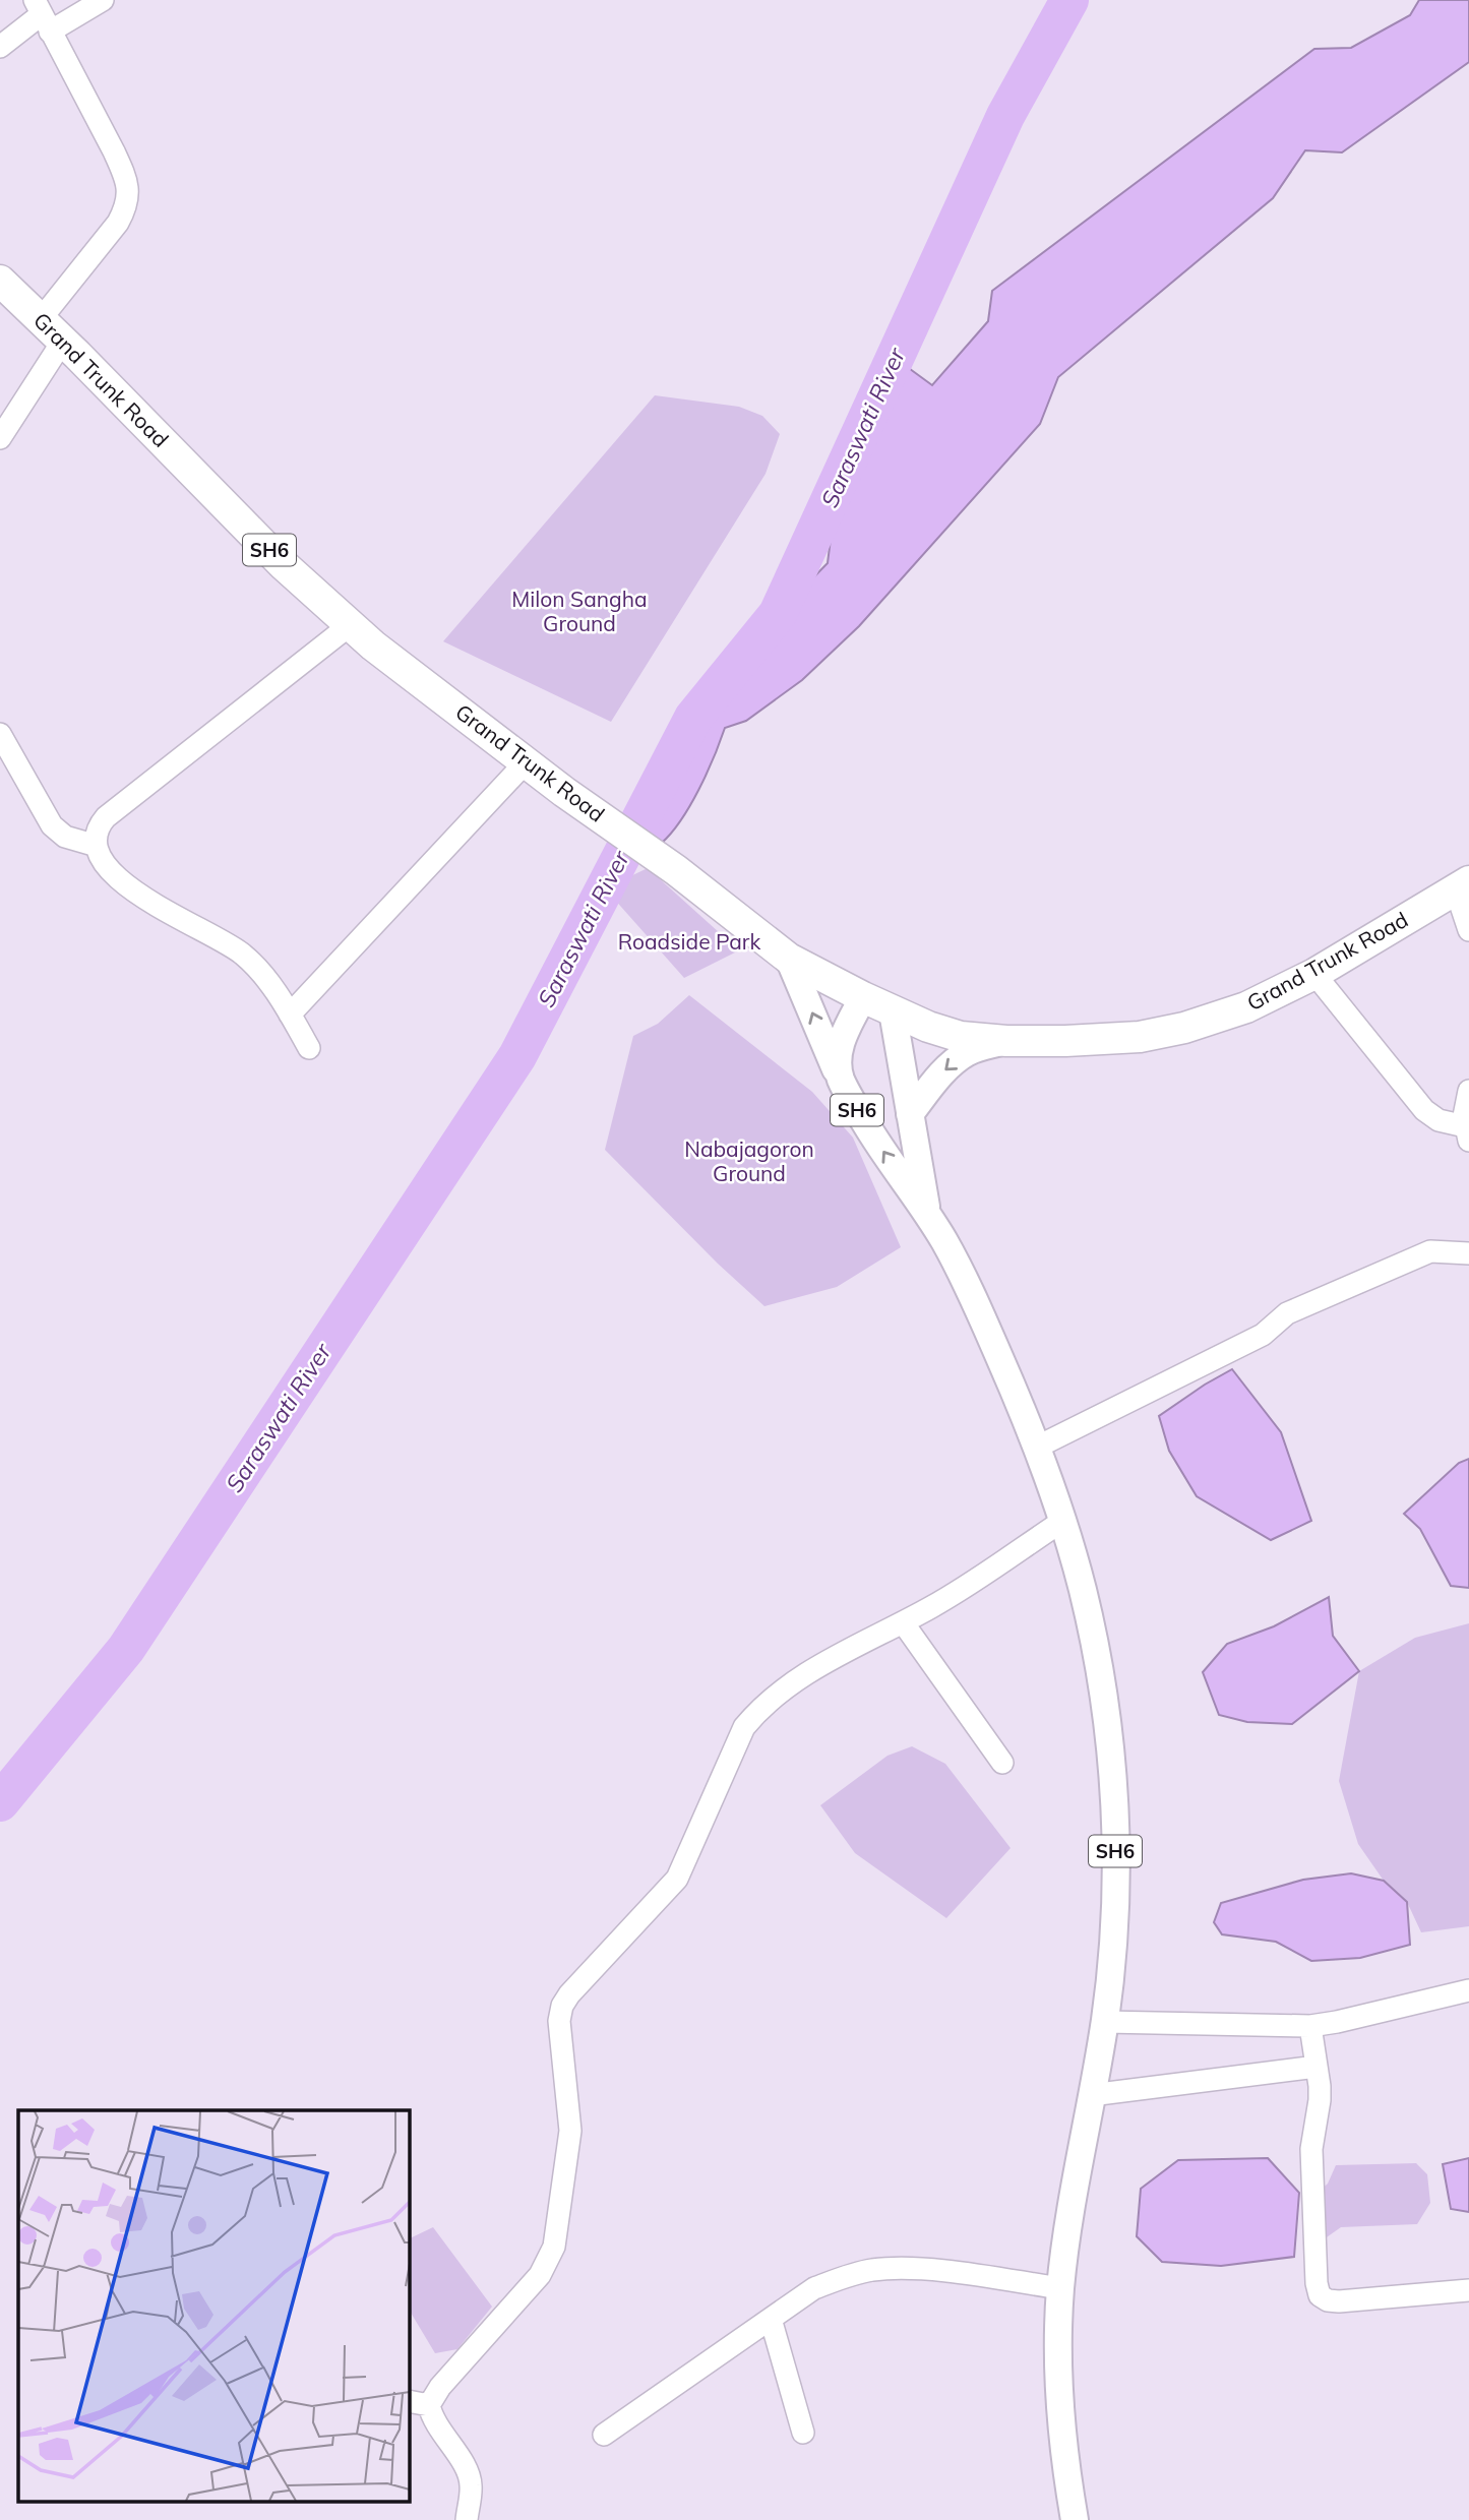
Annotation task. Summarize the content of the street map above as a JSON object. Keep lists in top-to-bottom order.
{
  "streets": {
    "highway": ["Grand Trunk Road", "SH6"]
  },
  "crossings": [
    ["Grand Trunk Road", "SH6"]
  ],
  "water": ["Saraswati River"],
  "parks": ["Milon Sangha Ground", "Roadside Park", "Nabajagoron Ground"]
}
